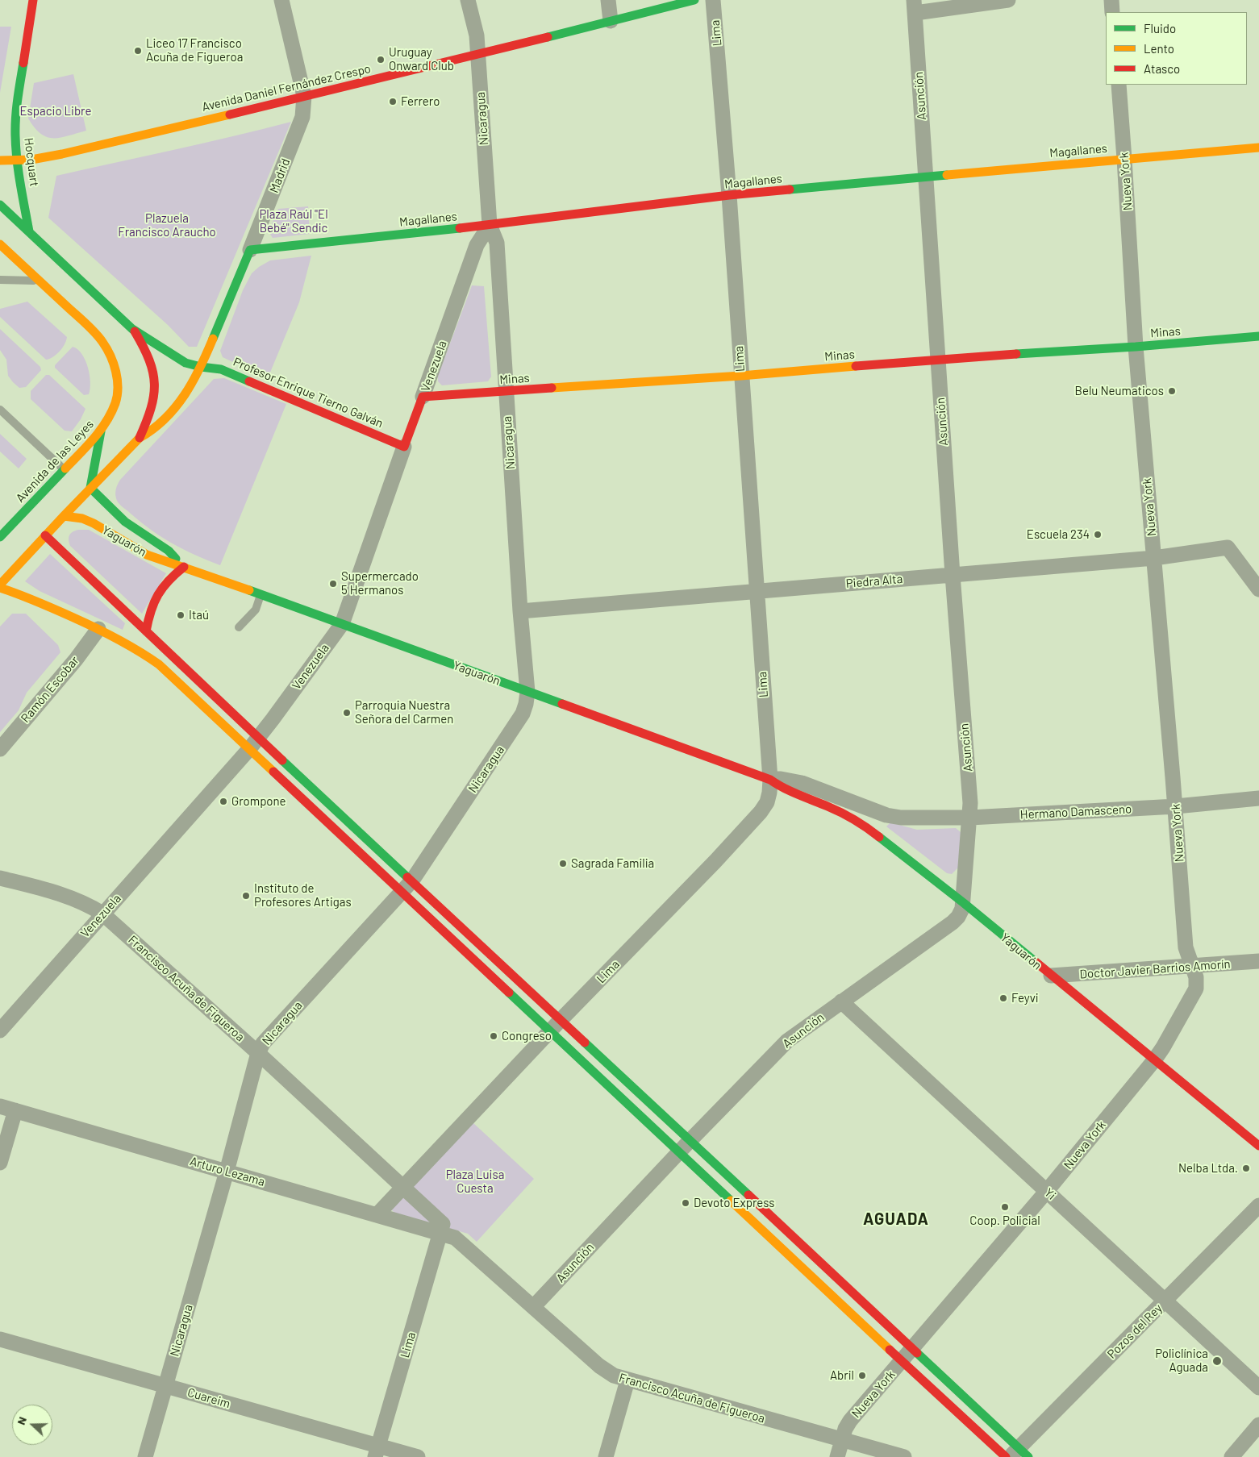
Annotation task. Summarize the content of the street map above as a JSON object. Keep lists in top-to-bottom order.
{
  "streets": {
    "main road": [
      "Avenida Daniel Fernández Crespo",
      "Magallanes",
      "Hocquart",
      "Madrid",
      "Minas",
      "Venezuela",
      "Profesor Enrique Tierno Galván",
      "Avenida de las Leyes",
      "Yaguarón"
    ],
    "street": [
      "Lima",
      "Asunción",
      "Nicaragua",
      "Nueva York",
      "Piedra Alta",
      "Ramón Escobar",
      "Hermano Damasceno",
      "Doctor Javier Barrios Amorín",
      "Francisco Acuña de Figueroa",
      "Arturo Lezama",
      "Yi",
      "Pozos del Rey",
      "Cuareim"
    ]
  },
  "crossings": [
    ["Lima", "Magallanes"],
    ["Lima", "Minas"],
    ["Lima", "Yaguarón"],
    ["Lima", "Piedra Alta"],
    ["Lima", "Francisco Acuña de Figueroa"],
    ["Lima", "Arturo Lezama"],
    ["Lima", "Cuareim"],
    ["Avenida Daniel Fernández Crespo", "Nicaragua"],
    ["Avenida Daniel Fernández Crespo", "Hocquart"],
    ["Avenida Daniel Fernández Crespo", "Madrid"],
    ["Asunción", "Magallanes"],
    ["Asunción", "Minas"],
    ["Asunción", "Yaguarón"],
    ["Asunción", "Piedra Alta"],
    ["Asunción", "Hermano Damasceno"],
    ["Asunción", "Francisco Acuña de Figueroa"],
    ["Asunción", "Yi"],
    ["Nicaragua", "Magallanes"],
    ["Nicaragua", "Minas"],
    ["Nicaragua", "Venezuela"],
    ["Nicaragua", "Yaguarón"],
    ["Nicaragua", "Piedra Alta"],
    ["Nicaragua", "Francisco Acuña de Figueroa"],
    ["Nicaragua", "Arturo Lezama"],
    ["Nicaragua", "Cuareim"],
    ["Magallanes", "Madrid"],
    ["Magallanes", "Nueva York"],
    ["Magallanes", "Venezuela"],
    ["Madrid", "Profesor Enrique Tierno Galván"],
    ["Nueva York", "Minas"],
    ["Nueva York", "Yaguarón"],
    ["Nueva York", "Piedra Alta"],
    ["Nueva York", "Hermano Damasceno"],
    ["Nueva York", "Doctor Javier Barrios Amorín"],
    ["Nueva York", "Francisco Acuña de Figueroa"],
    ["Nueva York", "Yi"],
    ["Minas", "Venezuela"],
    ["Venezuela", "Profesor Enrique Tierno Galván"],
    ["Venezuela", "Yaguarón"],
    ["Venezuela", "Francisco Acuña de Figueroa"],
    ["Yaguarón", "Hermano Damasceno"],
    ["Yaguarón", "Doctor Javier Barrios Amorín"],
    ["Francisco Acuña de Figueroa", "Arturo Lezama"],
    ["Yi", "Pozos del Rey"]
  ],
  "districts": ["AGUADA"],
  "parks": [
    "Espacio Libre",
    "Plaza Raúl \"El Bebé\" Sendic",
    "Plazuela Francisco Araucho",
    "Plaza Luisa Cuesta"
  ],
  "places": [
    "Liceo 17 Francisco Acuña de Figueroa",
    "Uruguay Onward Club",
    "Ferrero",
    "Belu Neumaticos",
    "Escuela 234",
    "Supermercado 5 Hermanos",
    "Itaú",
    "Parroquia Nuestra Señora del Carmen",
    "Grompone",
    "Sagrada Familia",
    "Instituto de Profesores Artigas",
    "Feyvi",
    "Congreso",
    "Nelba Ltda.",
    "Devoto Express",
    "Coop. Policial",
    "Policlínica Aguada",
    "Abril"
  ],
  "legend": ["Fluido", "Lento", "Atasco"],
  "north": "left"
}
